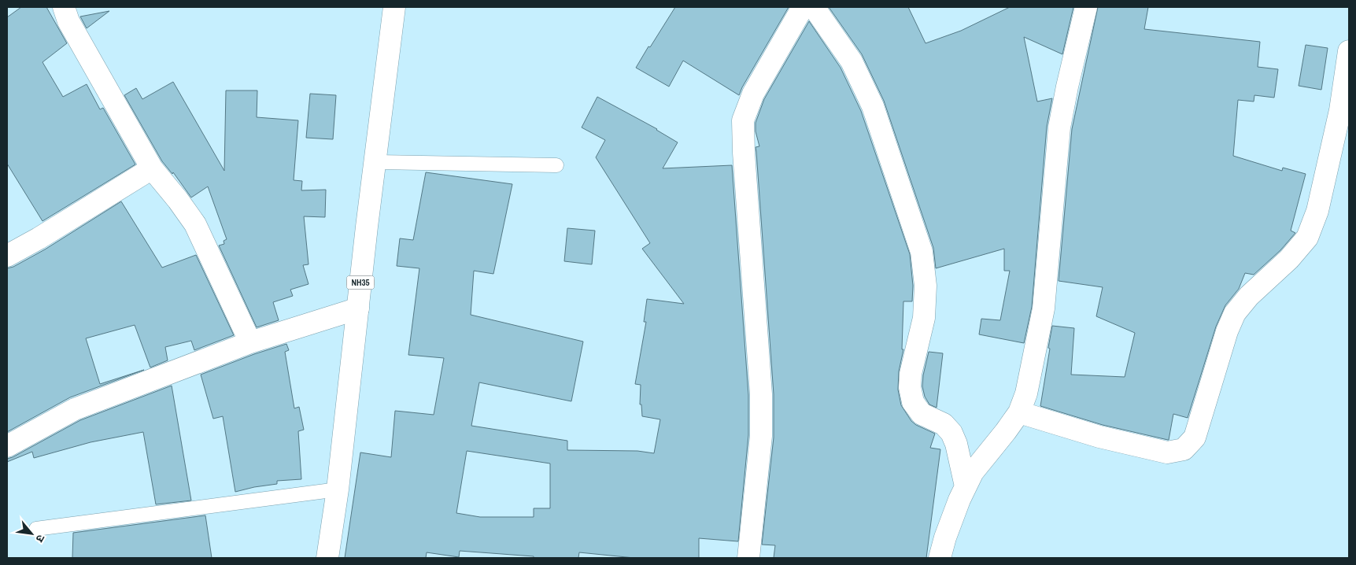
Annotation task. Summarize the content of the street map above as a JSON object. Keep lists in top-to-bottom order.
{
  "streets": {
    "main road": ["NH35"]
  },
  "north": "bottom right"
}
